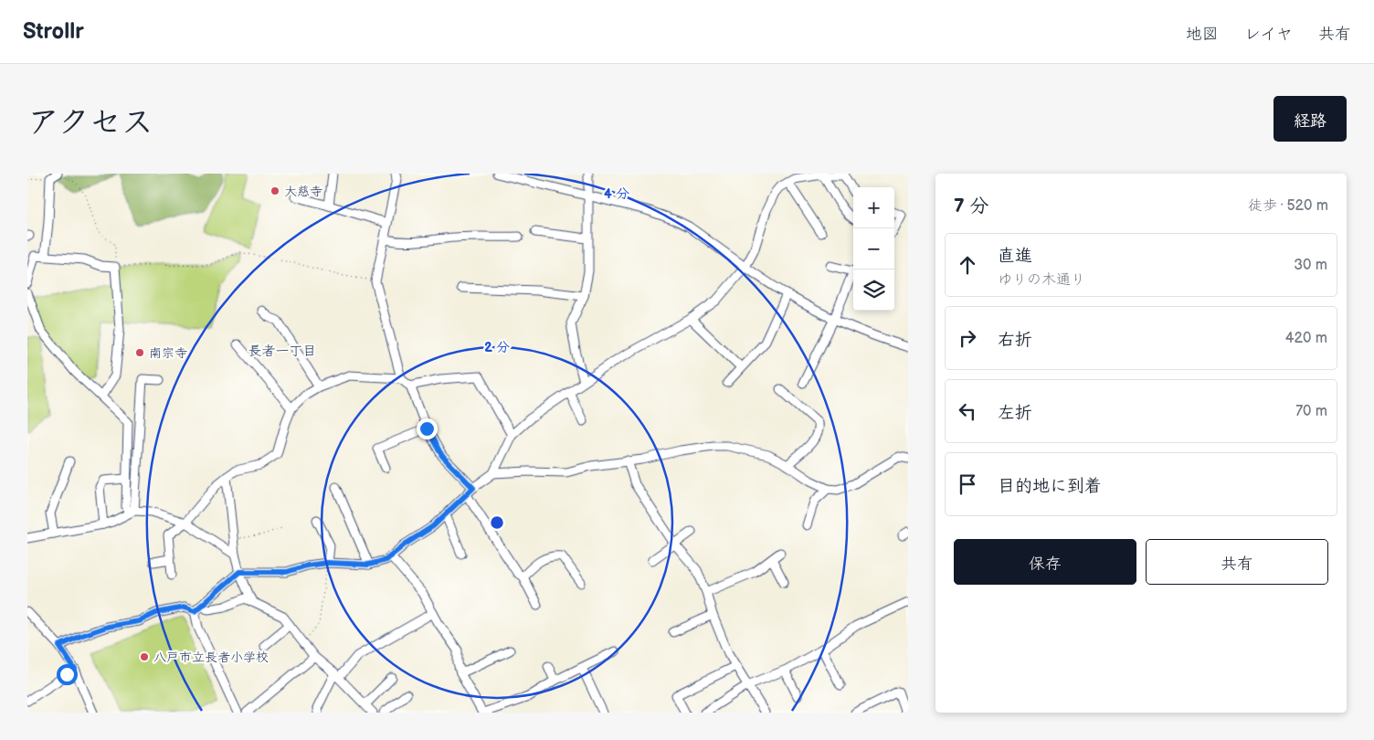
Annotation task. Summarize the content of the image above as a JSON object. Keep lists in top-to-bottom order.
{
  "districts": ["長者一丁目"],
  "places": ["大慈寺", "南宗寺", "八戸市立長者小学校"],
  "page": {
    "header": "Strollr",
    "nav": ["地図", "レイヤ", "共有"],
    "title": "アクセス",
    "buttons": [
      "経路",
      ["保存", "共有"]
    ],
    "heading": ["7 分", "徒歩 · 520 m"],
    "map_buttons": ["+", "−"],
    "list": [
      ["直進", "ゆりの木通り", "30 m"],
      ["右折", "420 m"],
      ["左折", "70 m"],
      "目的地に到着"
    ]
  },
  "rings": ["4 分", "2 分"]
}
